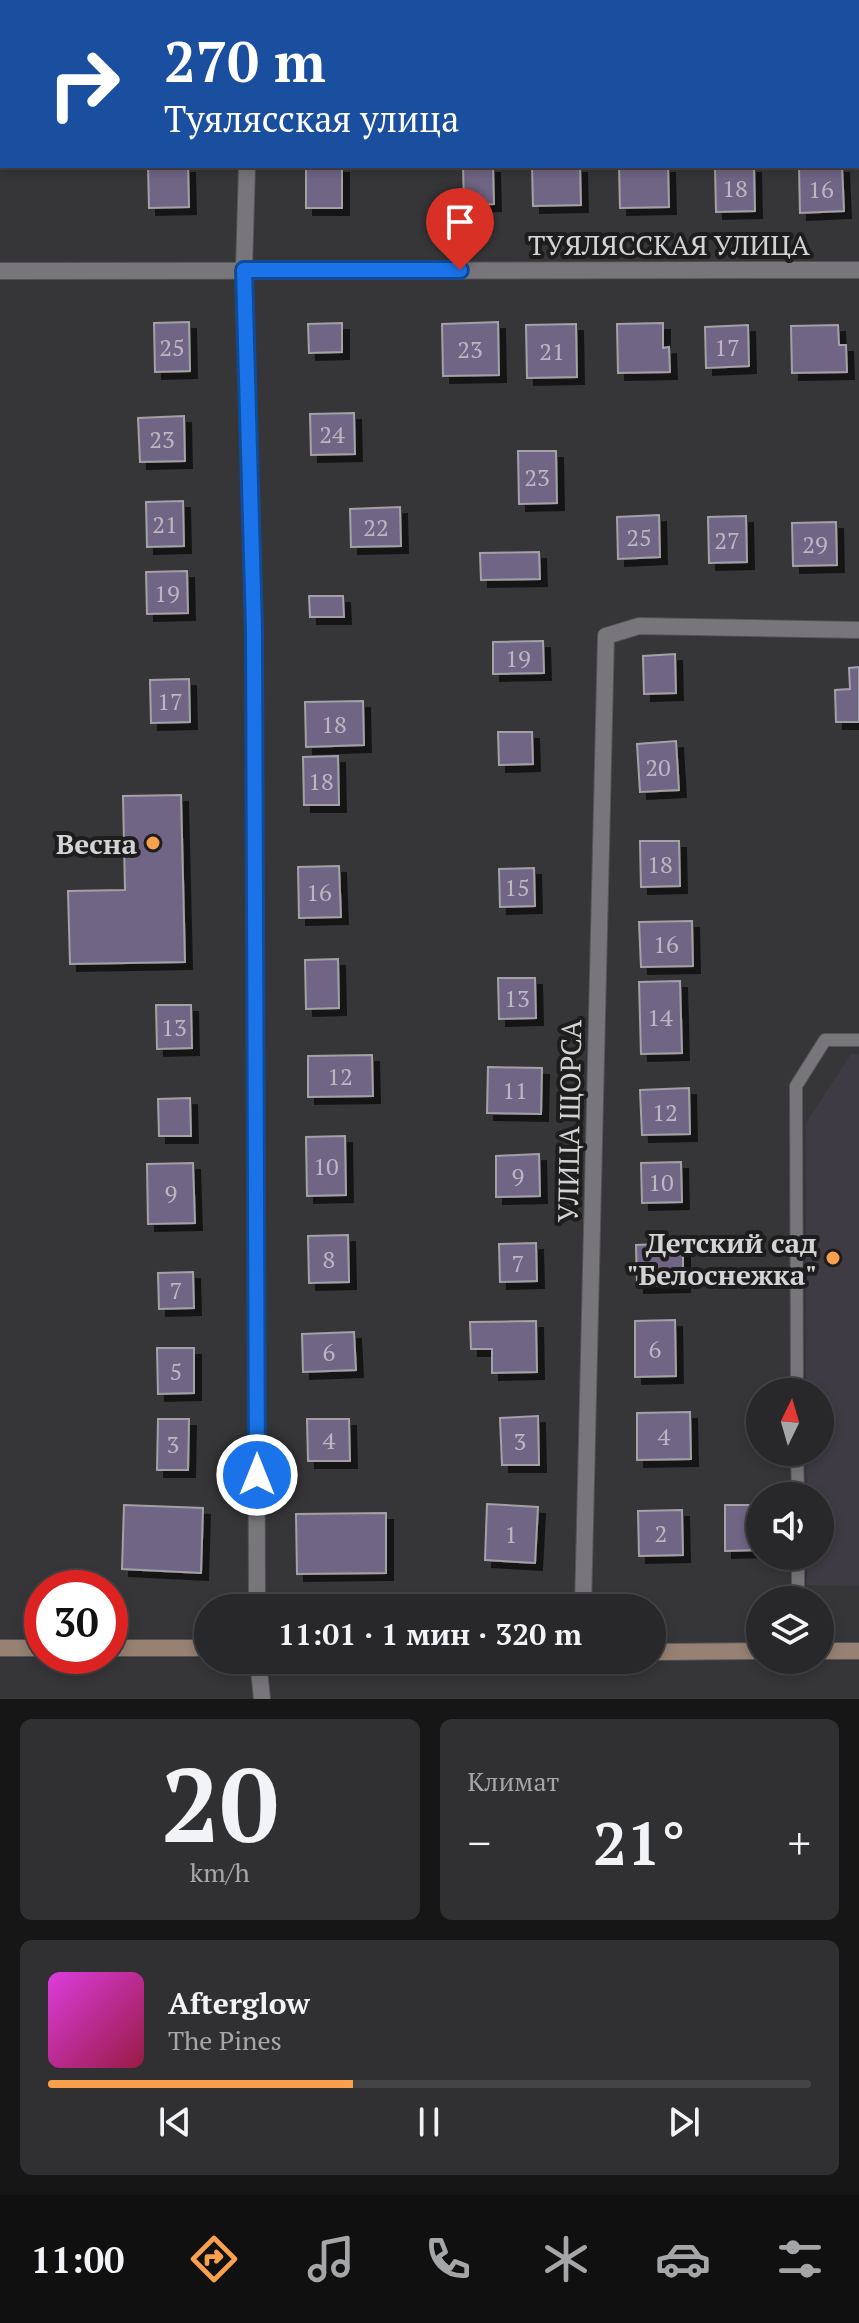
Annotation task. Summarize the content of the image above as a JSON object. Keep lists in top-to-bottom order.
{
  "streets": {
    "street": ["ТУЯЛЯССКАЯ УЛИЦА", "УЛИЦА ЩОРСА"]
  },
  "places": ["Весна", "Детский сад \"Белоснежка\""],
  "house_numbers": [
    "18",
    "16",
    "25",
    "17",
    "23",
    "21",
    "24",
    "23",
    "23",
    "21",
    "22",
    "25",
    "27",
    "29",
    "19",
    "19",
    "17",
    "18",
    "20",
    "18",
    "18",
    "15",
    "16",
    "16",
    "13",
    "14",
    "13",
    "12",
    "11",
    "12",
    "10",
    "9",
    "10",
    "9",
    "8",
    "7",
    "7",
    "6",
    "6",
    "5",
    "4",
    "4",
    "3",
    "3",
    "2",
    "1"
  ],
  "north": "top",
  "page": {
    "turn": ["270 m", "Туялясская улица"],
    "limit": "30",
    "trip": "11:01 · 1 мин · 320 m",
    "tile": [
      ["20", "km/h"],
      "Климат"
    ],
    "heat": ["−", "21°", "+"],
    "song": ["Afterglow", "The Pines"],
    "tabs": "11:00"
  }
}
